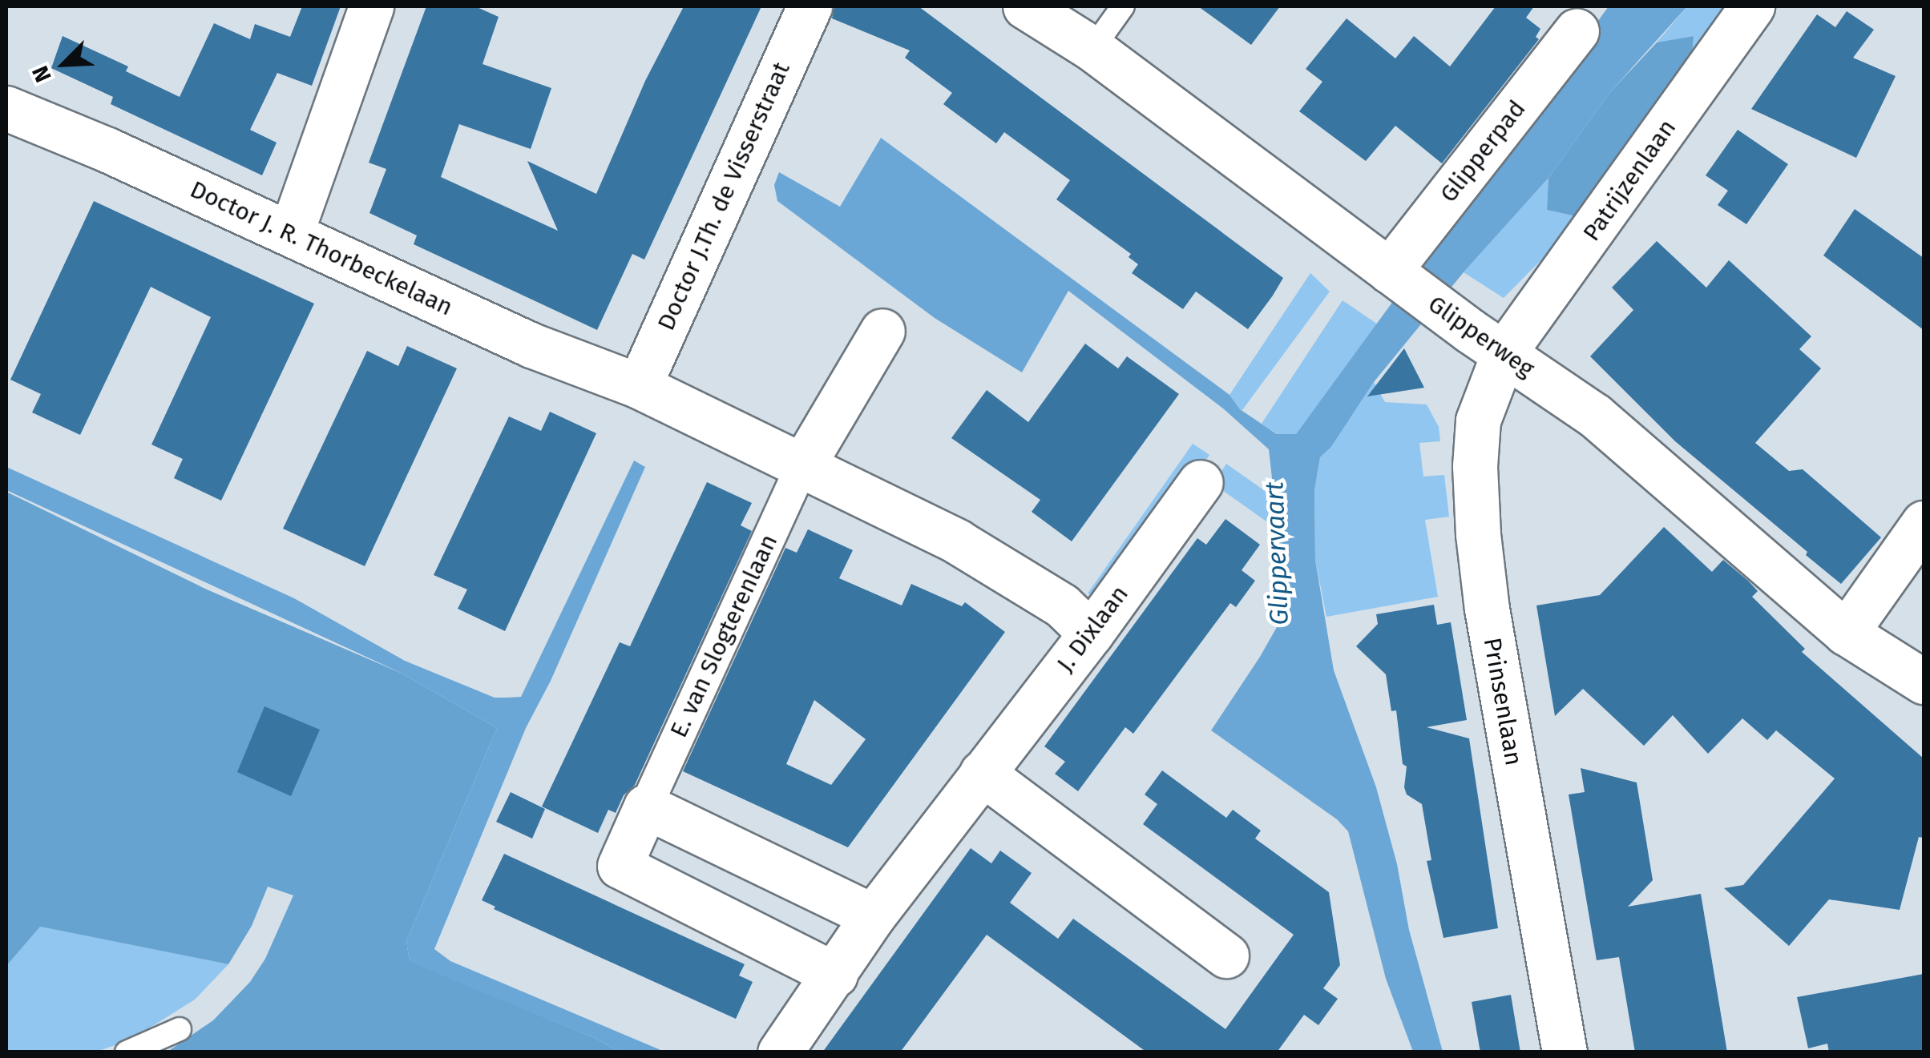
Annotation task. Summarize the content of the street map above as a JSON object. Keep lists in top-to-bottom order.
{
  "streets": {
    "street": [
      "Glipperpad",
      "Patrijzenlaan",
      "Doctor J.Th. de Visserstraat",
      "Doctor J. R. Thorbeckelaan",
      "Glipperweg",
      "J. Dixlaan",
      "E. van Slogterenlaan",
      "Prinsenlaan"
    ]
  },
  "crossings": [
    ["Glipperpad", "Glipperweg"],
    ["Patrijzenlaan", "Glipperweg"],
    ["Patrijzenlaan", "Prinsenlaan"],
    ["Doctor J.Th. de Visserstraat", "Doctor J. R. Thorbeckelaan"],
    ["Glipperweg", "Prinsenlaan"],
    ["J. Dixlaan", "E. van Slogterenlaan"]
  ],
  "water": ["Glippervaart"],
  "north": "bottom left"
}
